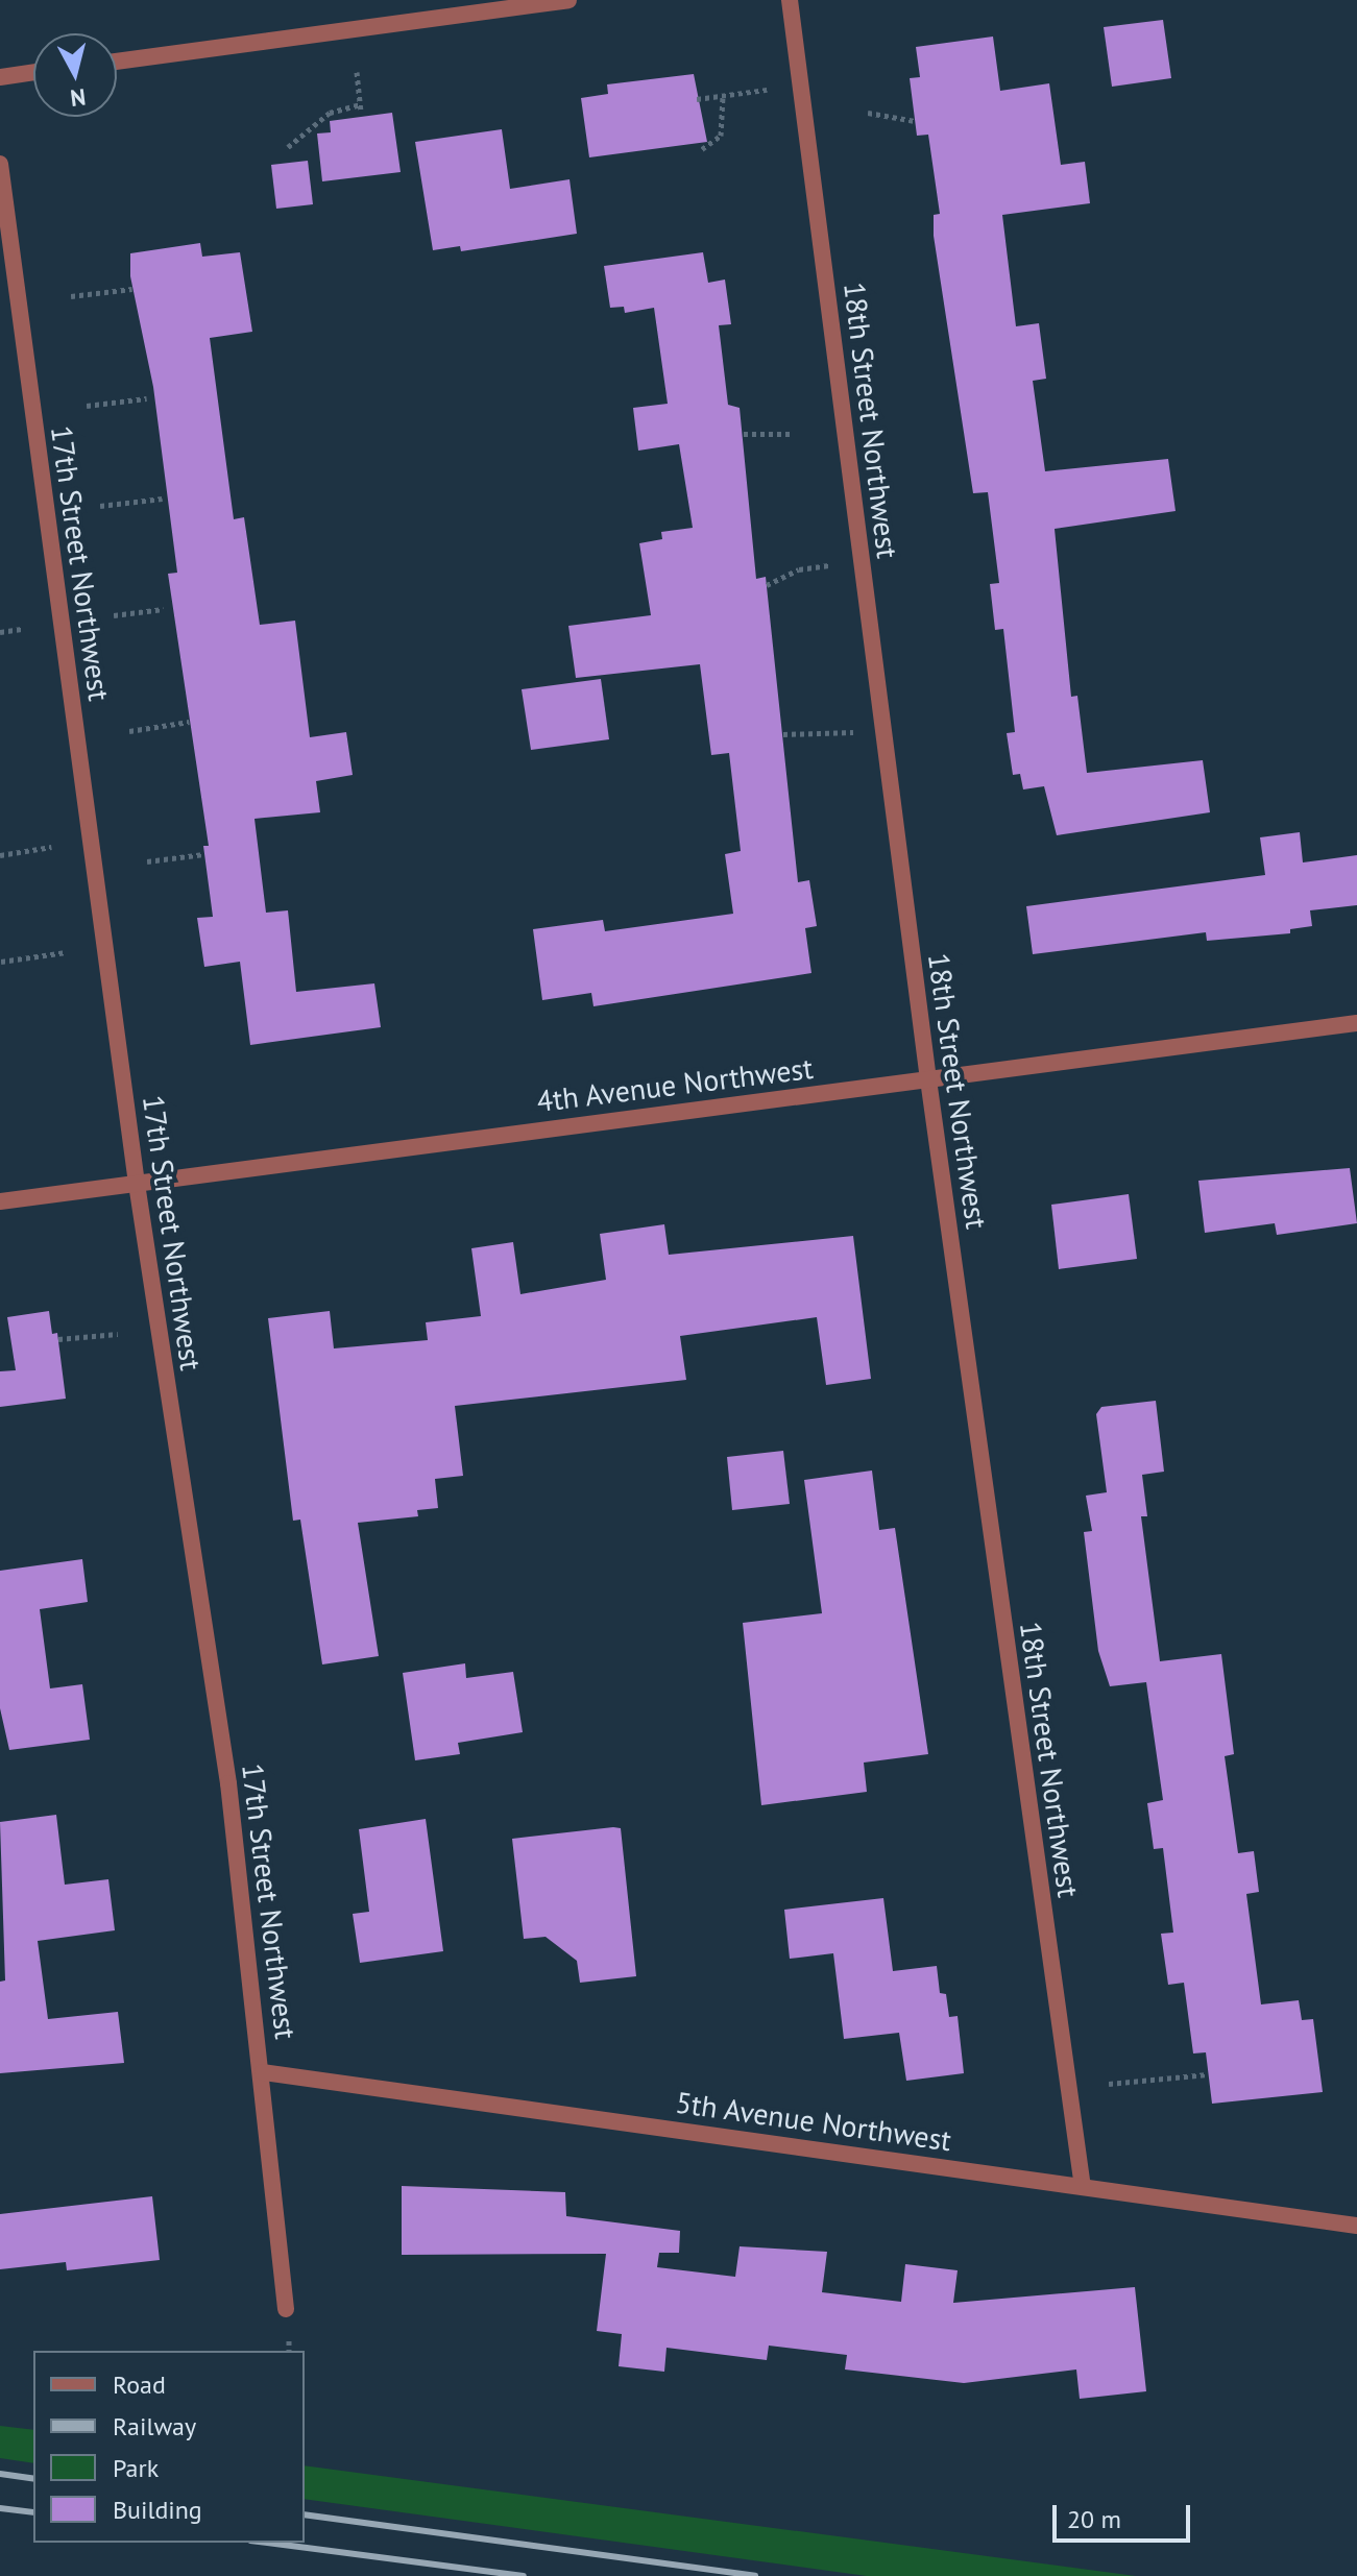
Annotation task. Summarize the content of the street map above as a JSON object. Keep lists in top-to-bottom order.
{
  "streets": {
    "street": [
      "18th Street Northwest",
      "17th Street Northwest",
      "4th Avenue Northwest",
      "5th Avenue Northwest"
    ]
  },
  "crossings": [
    ["18th Street Northwest", "4th Avenue Northwest"],
    ["18th Street Northwest", "5th Avenue Northwest"],
    ["17th Street Northwest", "4th Avenue Northwest"],
    ["17th Street Northwest", "5th Avenue Northwest"]
  ],
  "legend": [
    "Road",
    "Railway",
    "Park",
    "Building"
  ],
  "scale_bar": "20 m",
  "north": "bottom"
}
